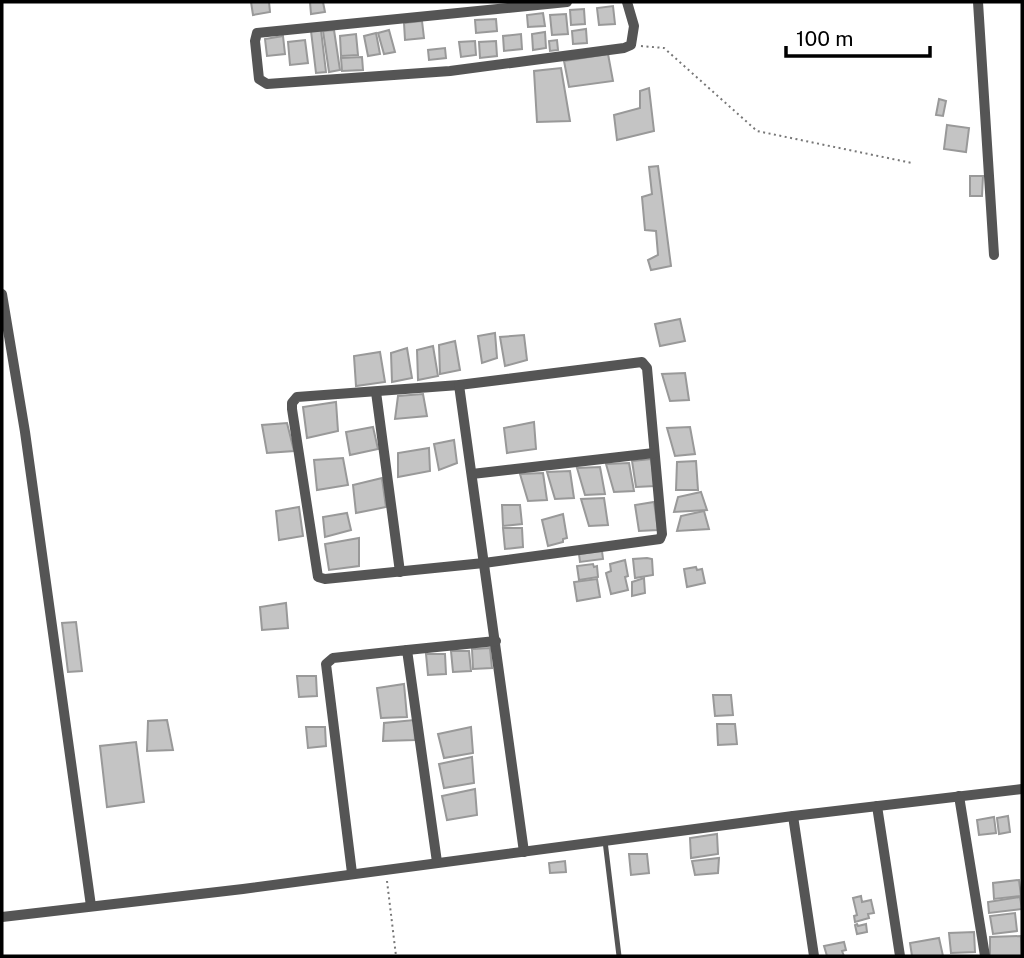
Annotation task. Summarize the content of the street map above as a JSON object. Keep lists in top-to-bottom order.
{
  "scale_bar": "100 m"
}
